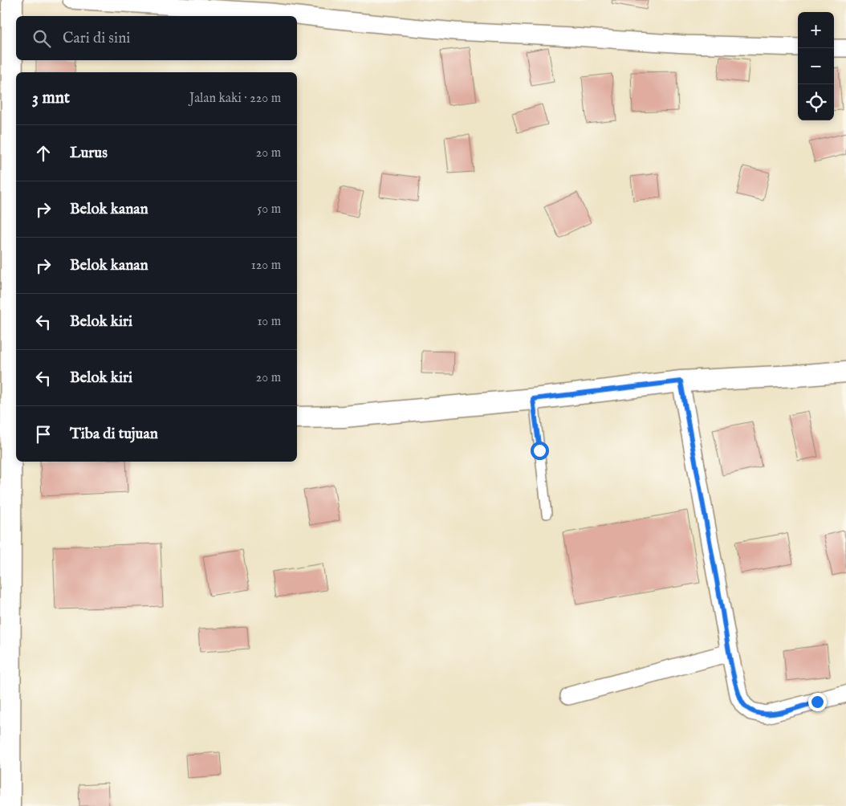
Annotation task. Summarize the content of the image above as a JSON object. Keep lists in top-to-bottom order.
{
  "page": {
    "map_buttons": ["+", "−"],
    "search": "Cari di sini",
    "heading": ["3 mnt", "Jalan kaki · 220 m"],
    "list": [
      ["Lurus", "20 m"],
      ["Belok kanan", "50 m"],
      ["Belok kanan", "120 m"],
      ["Belok kiri", "10 m"],
      ["Belok kiri", "20 m"],
      "Tiba di tujuan"
    ]
  }
}
